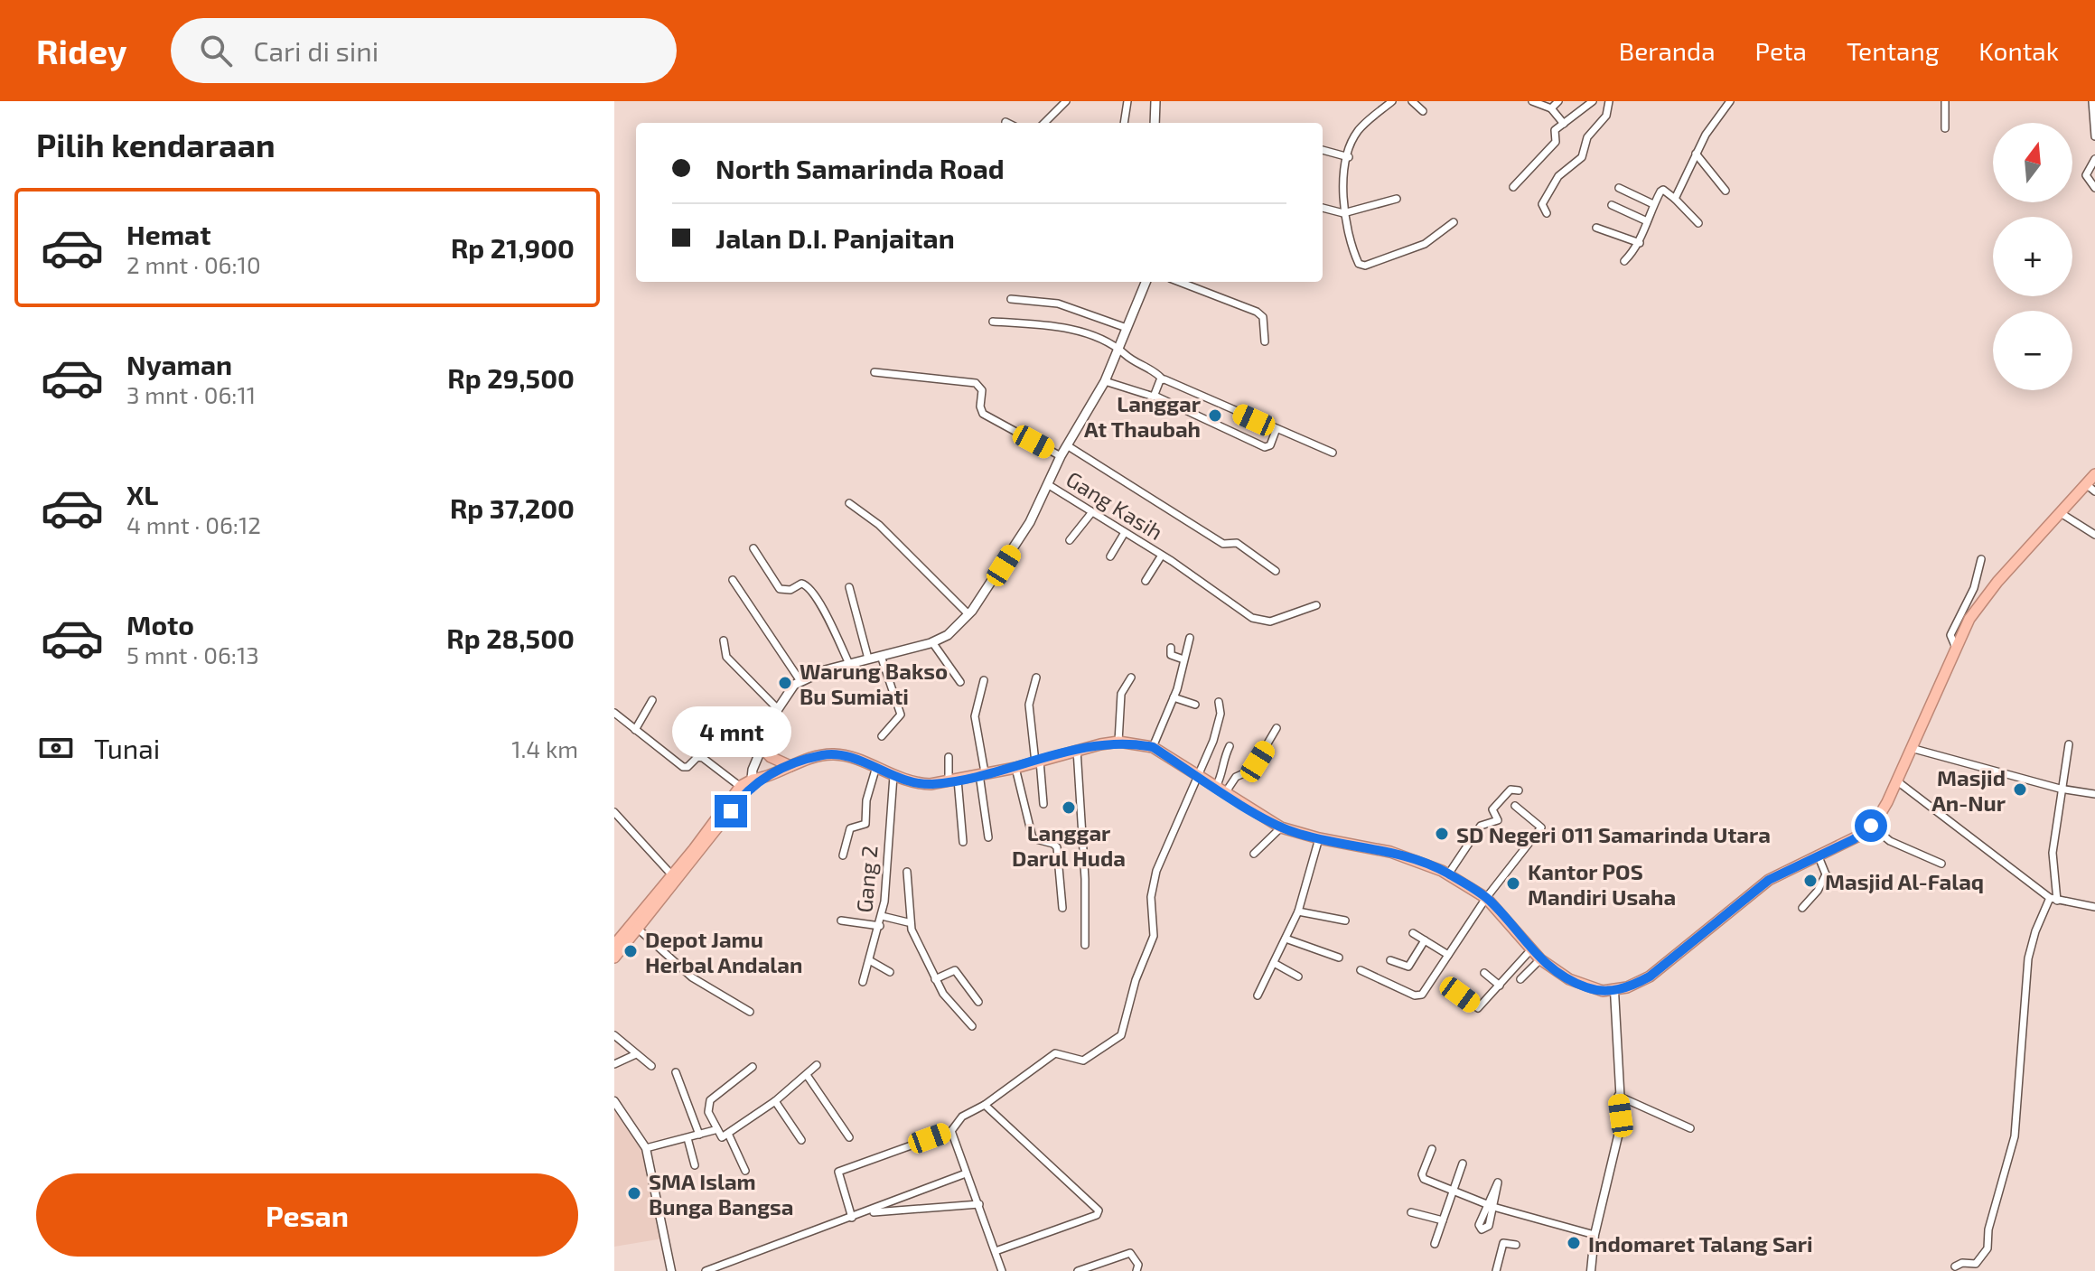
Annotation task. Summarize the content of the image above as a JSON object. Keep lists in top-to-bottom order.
{
  "streets": {
    "street": ["Gang Kasih", "Gang 2"]
  },
  "places": [
    "Langgar At Thaubah",
    "Warung Bakso Bu Sumiati",
    "Masjid An-Nur",
    "Langgar Darul Huda",
    "SD Negeri 011 Samarinda Utara",
    "Masjid Al-Falaq",
    "Kantor POS Mandiri Usaha",
    "Depot Jamu Herbal Andalan",
    "SMA Islam Bunga Bangsa",
    "Indomaret Talang Sari"
  ],
  "north": "top",
  "page": {
    "header": "Ridey",
    "search": "Cari di sini",
    "nav": [
      "Beranda",
      "Peta",
      "Tentang",
      "Kontak"
    ],
    "heading": "Pilih kendaraan",
    "map_buttons": ["+", "−"],
    "banner": ["North Samarinda Road", "Jalan D.I. Panjaitan"],
    "list": [
      {
        "name": "Hemat",
        "note": "2 mnt · 06:10",
        "value": "Rp 21,900"
      },
      {
        "name": "Nyaman",
        "note": "3 mnt · 06:11",
        "value": "Rp 29,500"
      },
      {
        "name": "XL",
        "note": "4 mnt · 06:12",
        "value": "Rp 37,200"
      },
      {
        "name": "Moto",
        "note": "5 mnt · 06:13",
        "value": "Rp 28,500"
      }
    ],
    "bubble": "4 mnt",
    "pay": ["Tunai", "1.4 km"],
    "buttons": "Pesan"
  }
}
